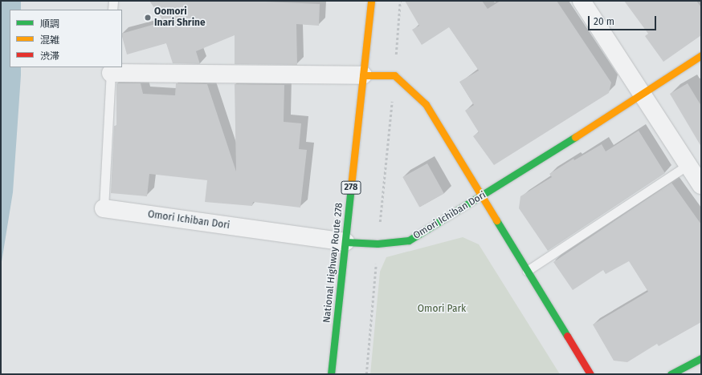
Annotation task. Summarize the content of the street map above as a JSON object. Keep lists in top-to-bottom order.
{
  "streets": {
    "main road": ["278", "Omori Ichiban Dori", "National Highway Route 278"]
  },
  "crossings": [
    ["Omori Ichiban Dori", "National Highway Route 278"]
  ],
  "parks": ["Omori Park"],
  "places": ["Oomori Inari Shrine"],
  "legend": ["順調", "混雑", "渋滞"],
  "scale_bar": "20 m"
}
